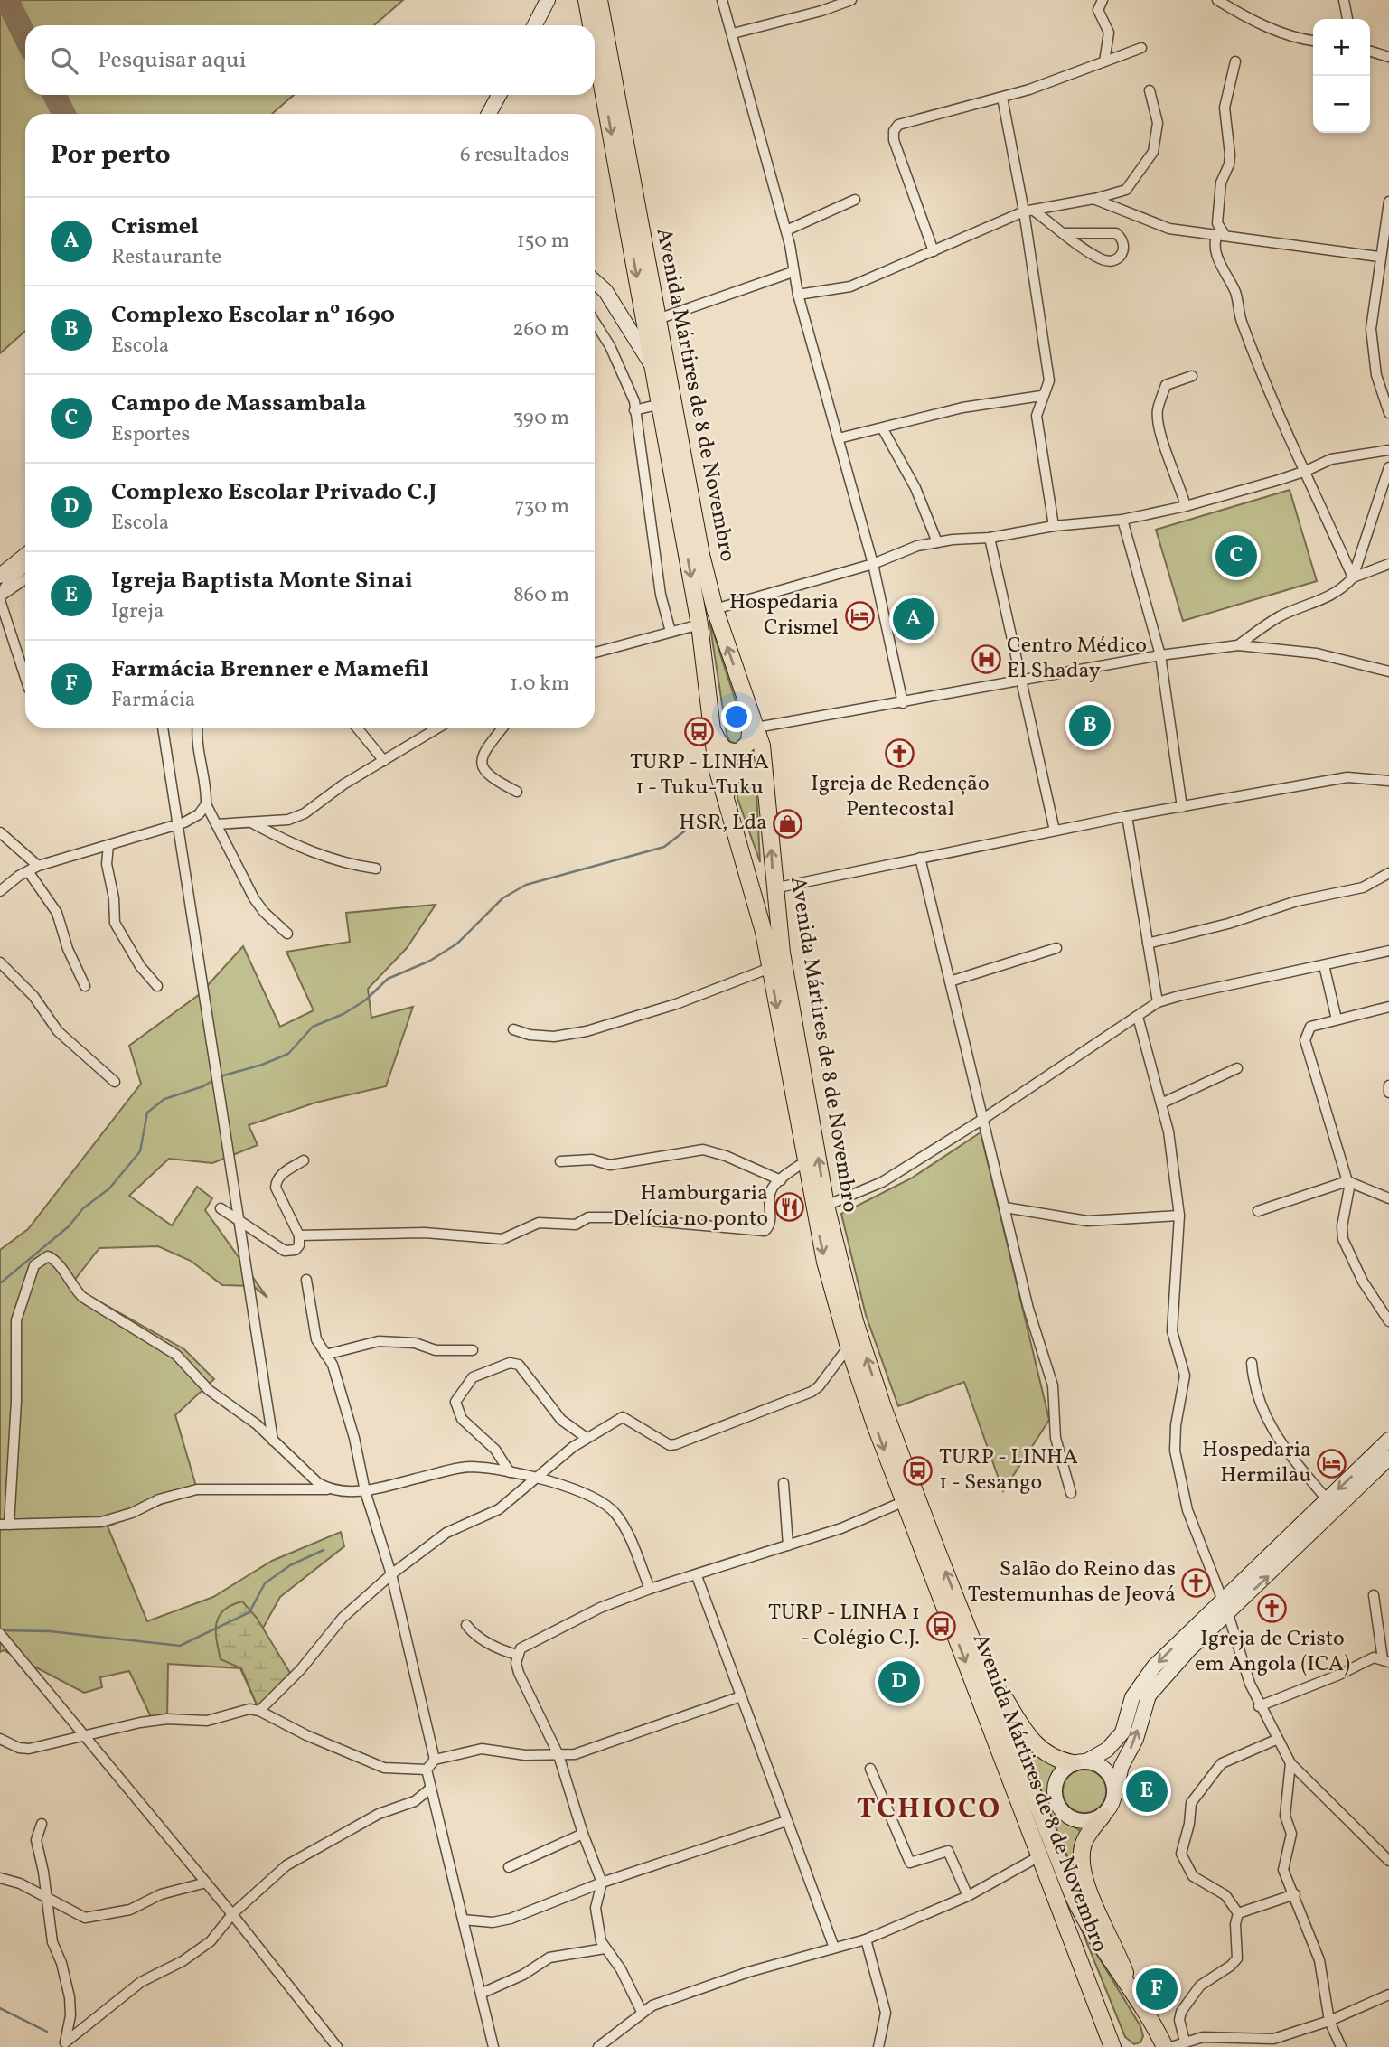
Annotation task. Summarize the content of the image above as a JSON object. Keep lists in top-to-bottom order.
{
  "streets": {
    "main road": ["Avenida Mártires de 8 de Novembro"]
  },
  "districts": ["TCHIOCO"],
  "places": {
    "hotel": ["Hospedaria Crismel", "Hospedaria Hermilau"],
    "hospital": ["Centro Médico El Shaday"],
    "bus stop": ["TURP - LINHA 1 - Tuku-Tuku", "TURP - LINHA 1 - Sesango", "TURP - LINHA 1 - Colégio C.J."],
    "church": ["Igreja de Redenção Pentecostal", "Salão do Reino das Testemunhas de Jeová", "Igreja de Cristo em Angola (ICA)"],
    "shop": ["HSR, Lda"],
    "restaurant": ["Hamburgaria Delícia no ponto"]
  },
  "page": {
    "map_buttons": ["+", "−"],
    "search": "Pesquisar aqui",
    "heading": ["Por perto", "6 resultados"],
    "list": [
      {
        "mark": "A",
        "name": "Crismel",
        "note": "Restaurante",
        "value": "150 m"
      },
      {
        "mark": "B",
        "name": "Complexo Escolar nº 1690",
        "note": "Escola",
        "value": "260 m"
      },
      {
        "mark": "C",
        "name": "Campo de Massambala",
        "note": "Esportes",
        "value": "390 m"
      },
      {
        "mark": "D",
        "name": "Complexo Escolar Privado C.J",
        "note": "Escola",
        "value": "730 m"
      },
      {
        "mark": "E",
        "name": "Igreja Baptista Monte Sinai",
        "note": "Igreja",
        "value": "860 m"
      },
      {
        "mark": "F",
        "name": "Farmácia Brenner e Mamefil",
        "note": "Farmácia",
        "value": "1.0 km"
      }
    ],
    "pins": [
      "C",
      "A",
      "B",
      "D",
      "E",
      "F"
    ]
  }
}
